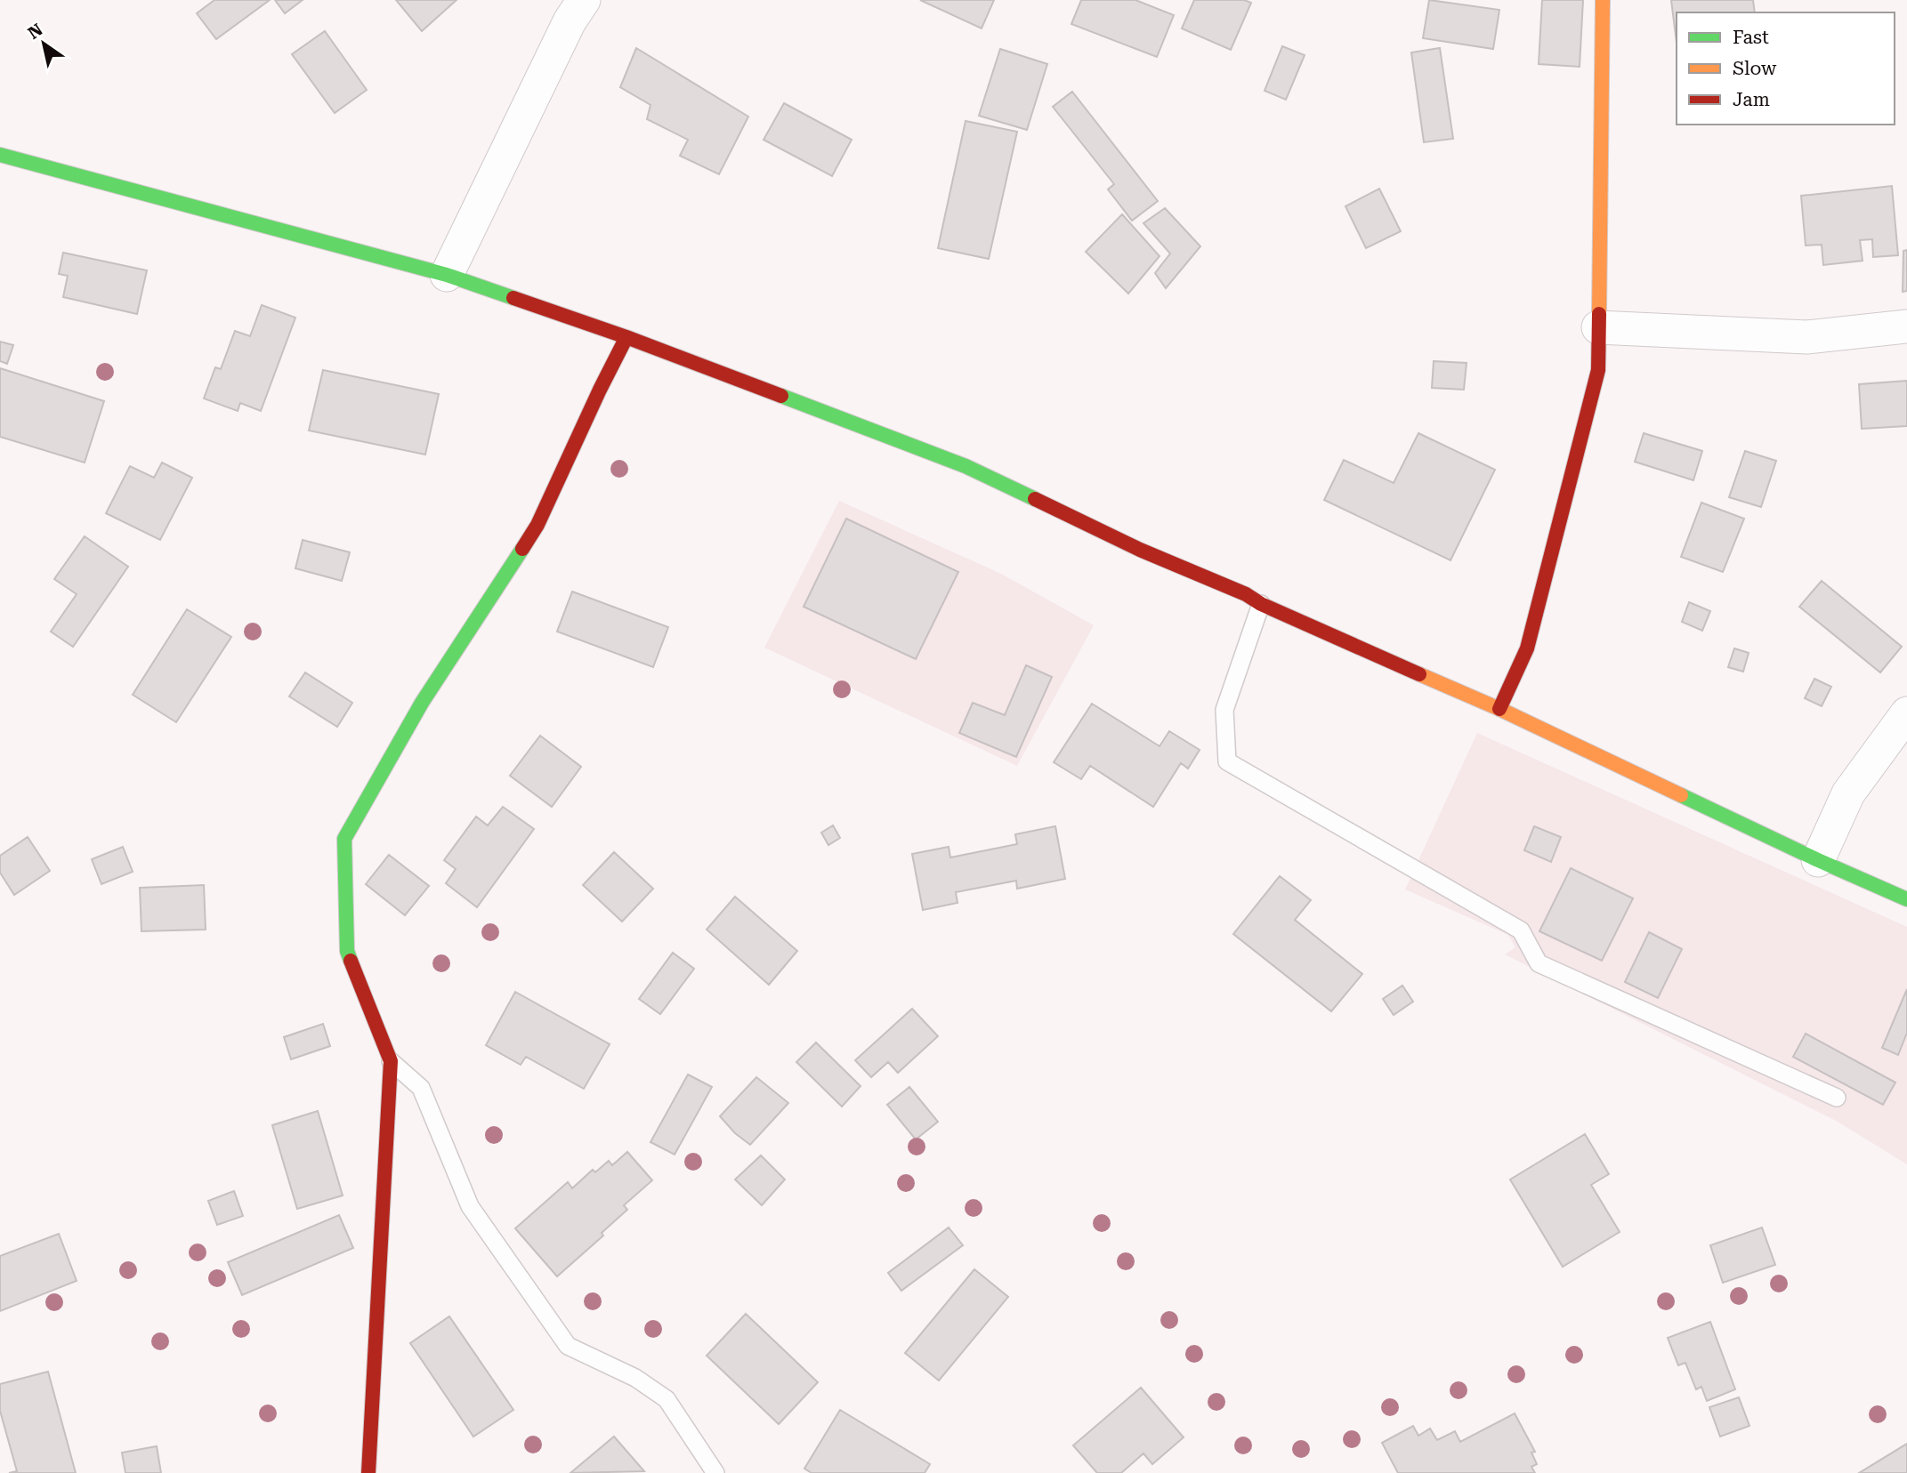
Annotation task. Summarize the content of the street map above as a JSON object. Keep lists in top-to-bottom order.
{
  "legend": ["Fast", "Slow", "Jam"],
  "north": "top left"
}
